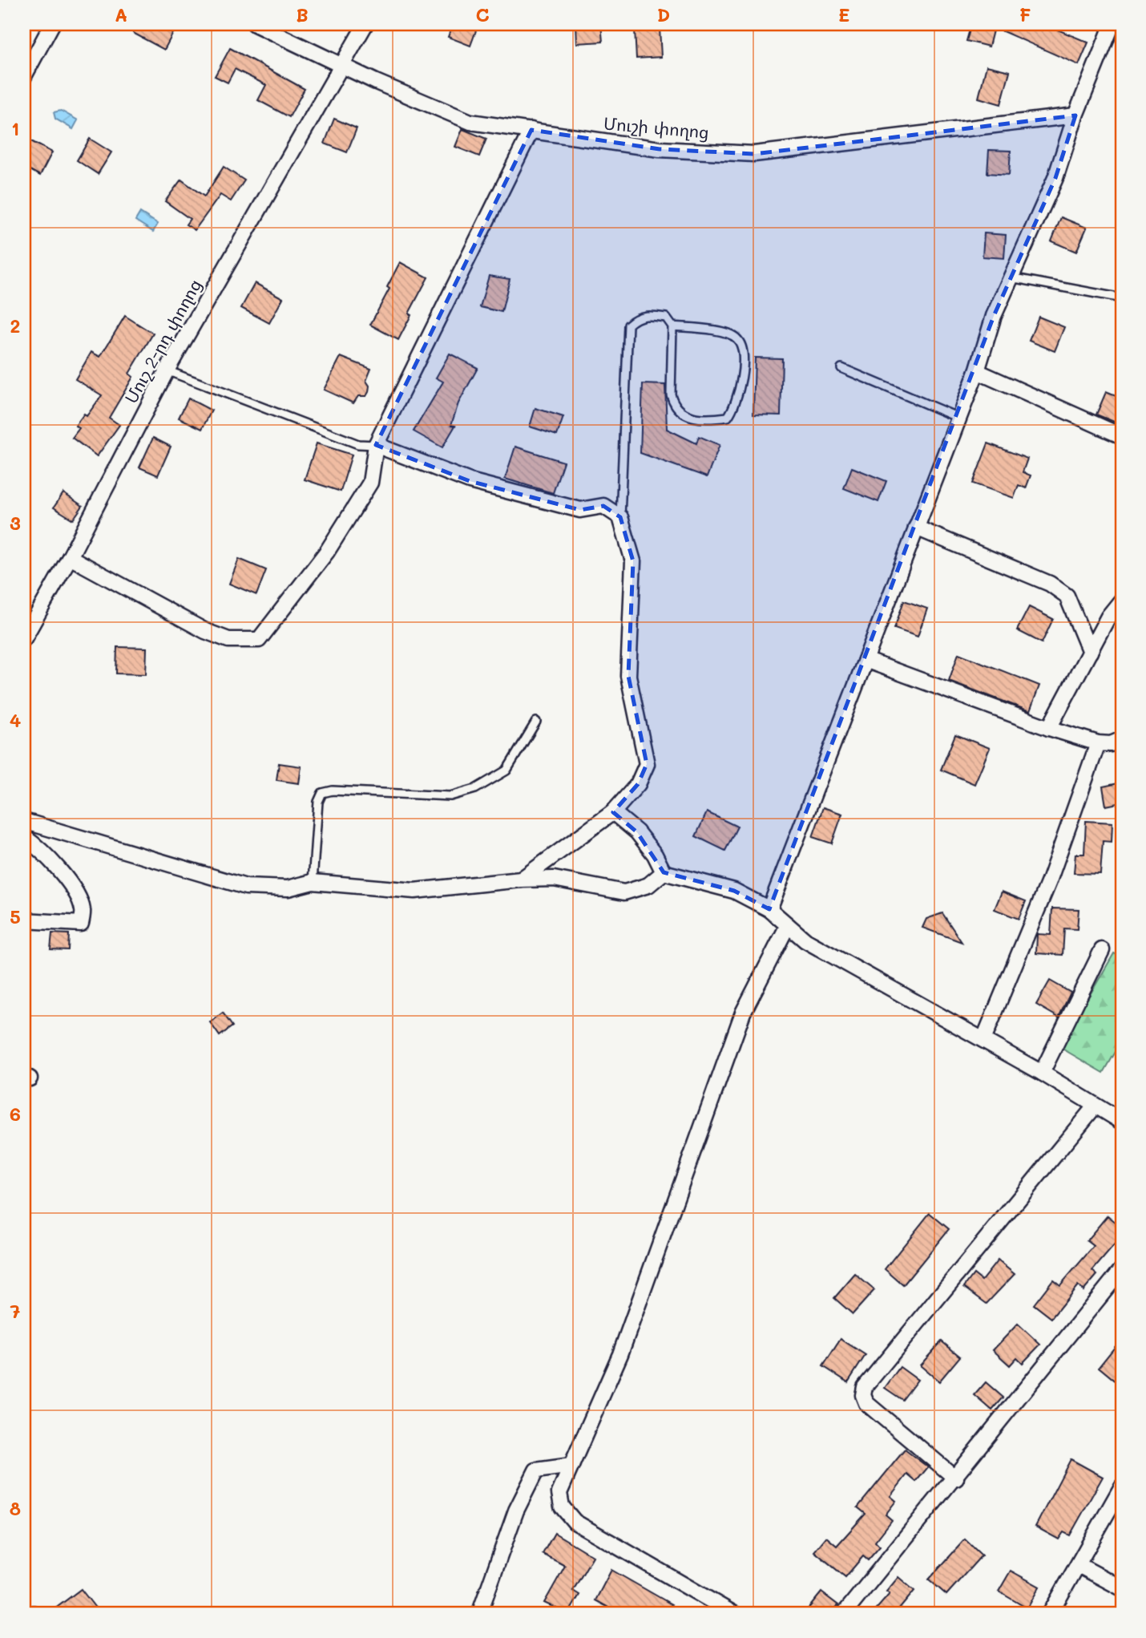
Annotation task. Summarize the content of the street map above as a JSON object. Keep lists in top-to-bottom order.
{
  "streets": {
    "street": ["Մուշի փողոց", "Մուշ 2-րդ փողոց"]
  },
  "crossings": [
    ["Մուշի փողոց", "Մուշ 2-րդ փողոց"]
  ],
  "grid": {
    "columns": [
      "A",
      "B",
      "C",
      "D",
      "E",
      "F"
    ],
    "rows": [
      "1",
      "2",
      "3",
      "4",
      "5",
      "6",
      "7",
      "8"
    ]
  }
}
